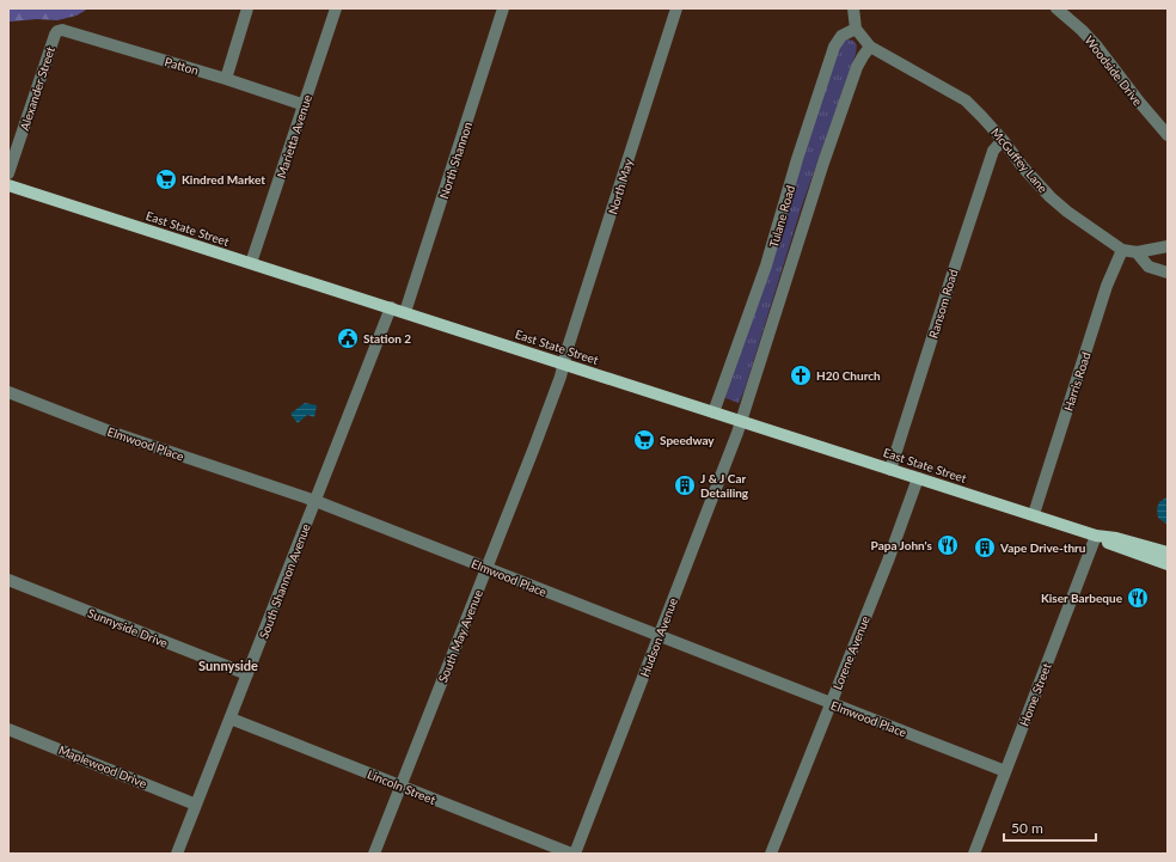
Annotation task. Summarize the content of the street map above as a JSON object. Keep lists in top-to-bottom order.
{
  "streets": {
    "main road": ["East State Street"],
    "street": [
      "Patton",
      "Woodside Drive",
      "Alexander Street",
      "Marietta Avenue",
      "North Shannon",
      "McGuffey Lane",
      "North May",
      "Tulane Road",
      "Ransom Road",
      "Harris Road",
      "Elmwood Place",
      "South Shannon Avenue",
      "Sunnyside Drive",
      "South May Avenue",
      "Hudson Avenue",
      "Lorene Avenue",
      "Home Street",
      "Maplewood Drive",
      "Lincoln Street"
    ]
  },
  "crossings": [
    ["Patton", "Alexander Street"],
    ["Patton", "Marietta Avenue"],
    ["Marietta Avenue", "East State Street"],
    ["North Shannon", "East State Street"],
    ["McGuffey Lane", "Tulane Road"],
    ["McGuffey Lane", "Ransom Road"],
    ["McGuffey Lane", "Harris Road"],
    ["North May", "East State Street"],
    ["North May", "South May Avenue"],
    ["Tulane Road", "East State Street"],
    ["Tulane Road", "Hudson Avenue"],
    ["East State Street", "Ransom Road"],
    ["East State Street", "Harris Road"],
    ["East State Street", "South Shannon Avenue"],
    ["East State Street", "South May Avenue"],
    ["East State Street", "Hudson Avenue"],
    ["East State Street", "Lorene Avenue"],
    ["East State Street", "Home Street"],
    ["Elmwood Place", "South Shannon Avenue"],
    ["Elmwood Place", "South May Avenue"],
    ["Elmwood Place", "Hudson Avenue"],
    ["Elmwood Place", "Lorene Avenue"],
    ["Elmwood Place", "Home Street"],
    ["South Shannon Avenue", "Sunnyside Drive"],
    ["South Shannon Avenue", "Maplewood Drive"],
    ["South Shannon Avenue", "Lincoln Street"],
    ["South May Avenue", "Lincoln Street"],
    ["Hudson Avenue", "Lincoln Street"]
  ],
  "districts": ["Sunnyside"],
  "places": {
    "supermarket": ["Kindred Market", "Speedway"],
    "public building": ["Station 2"],
    "church": ["H20 Church"],
    "building": ["J & J Car Detailing", "Vape Drive-thru"],
    "restaurant": ["Papa John's", "Kiser Barbeque"]
  },
  "scale_bar": "50 m"
}
